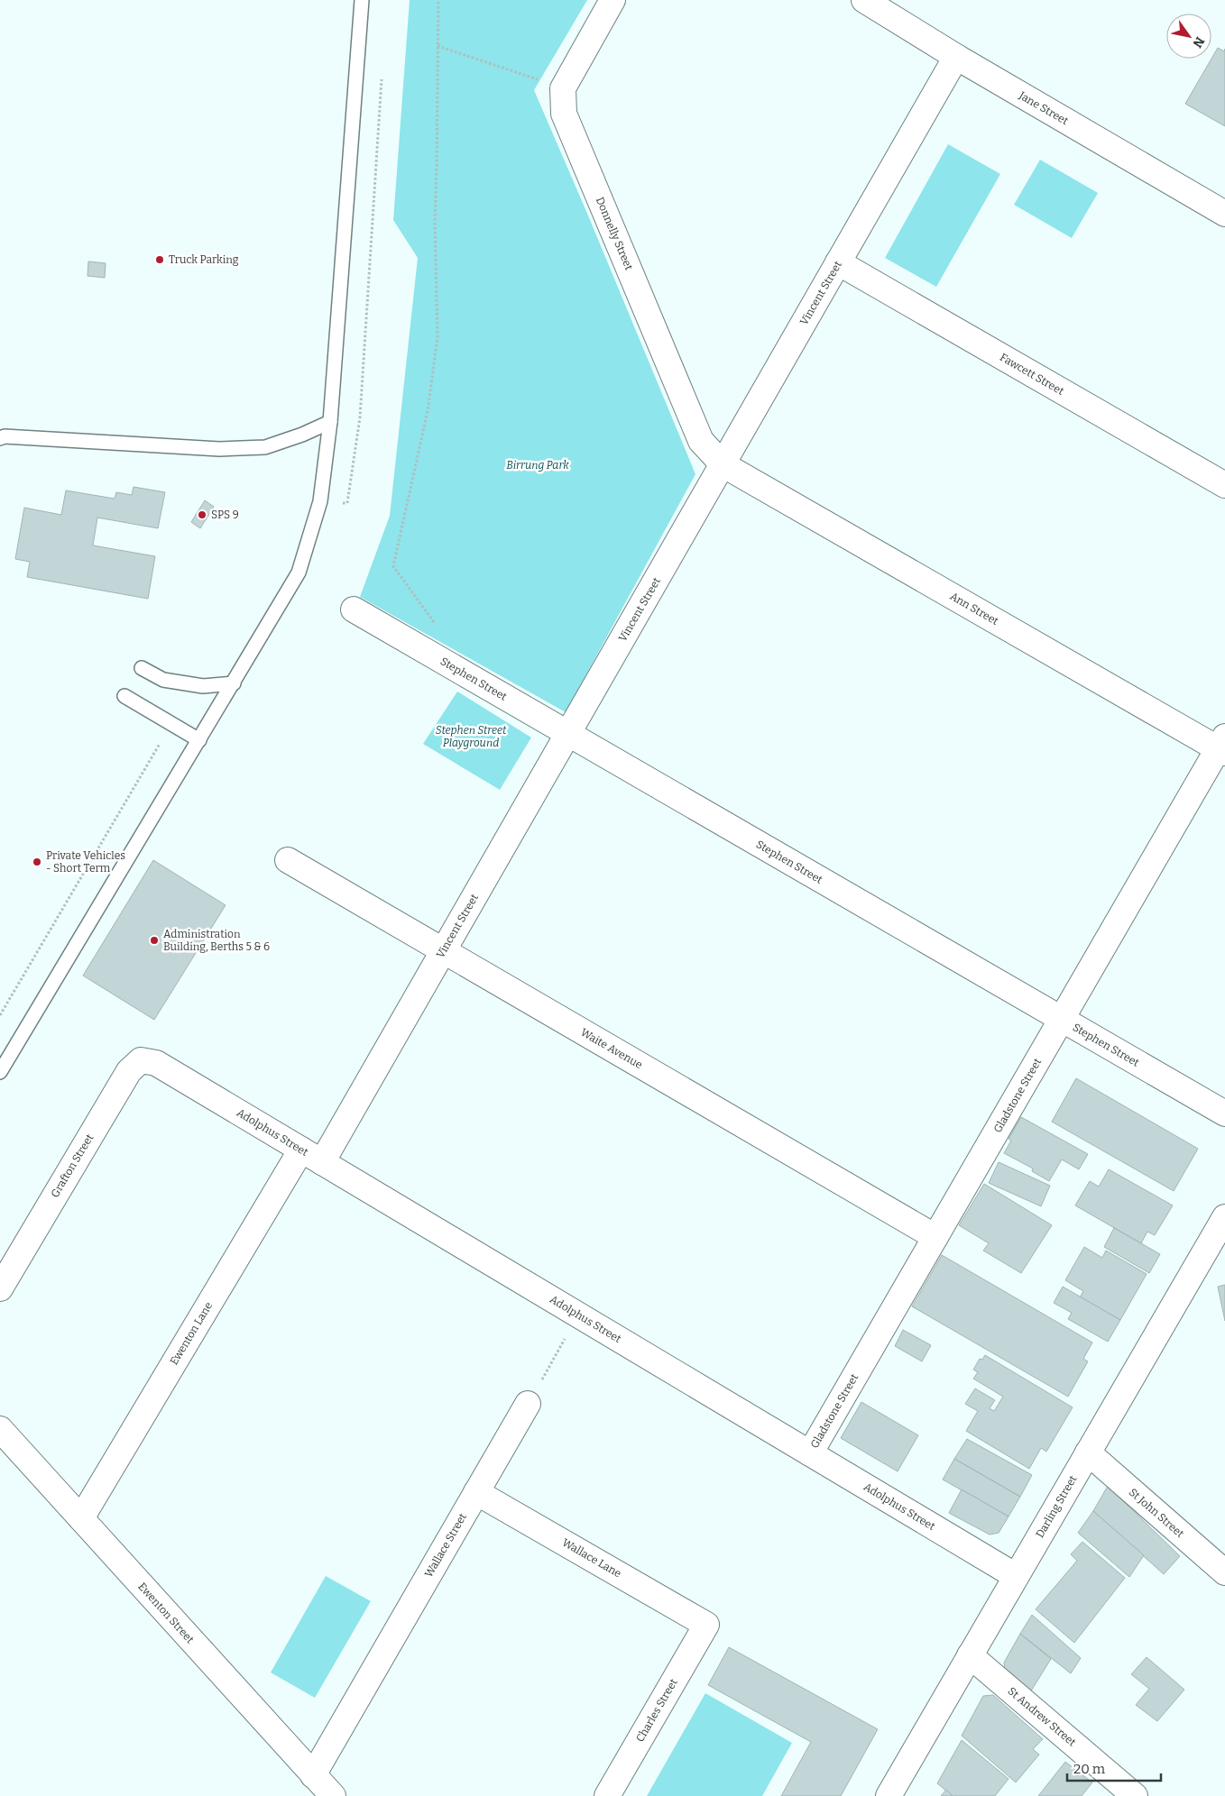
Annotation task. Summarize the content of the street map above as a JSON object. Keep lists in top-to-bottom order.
{
  "streets": {
    "street": [
      "Jane Street",
      "Donnelly Street",
      "Vincent Street",
      "Fawcett Street",
      "Ann Street",
      "Stephen Street",
      "Waite Avenue",
      "Gladstone Street",
      "Adolphus Street",
      "Grafton Street",
      "Ewenton Lane",
      "Darling Street",
      "St John Street",
      "Wallace Street",
      "Wallace Lane",
      "Ewenton Street",
      "Charles Street",
      "St Andrew Street"
    ]
  },
  "crossings": [
    ["Jane Street", "Vincent Street"],
    ["Donnelly Street", "Vincent Street"],
    ["Donnelly Street", "Ann Street"],
    ["Vincent Street", "Fawcett Street"],
    ["Vincent Street", "Ann Street"],
    ["Vincent Street", "Stephen Street"],
    ["Vincent Street", "Waite Avenue"],
    ["Vincent Street", "Adolphus Street"],
    ["Ann Street", "Gladstone Street"],
    ["Stephen Street", "Gladstone Street"],
    ["Waite Avenue", "Gladstone Street"],
    ["Gladstone Street", "Adolphus Street"],
    ["Adolphus Street", "Grafton Street"],
    ["Adolphus Street", "Ewenton Lane"],
    ["Adolphus Street", "Darling Street"],
    ["Ewenton Lane", "Ewenton Street"],
    ["Darling Street", "St John Street"],
    ["Darling Street", "St Andrew Street"],
    ["Wallace Street", "Wallace Lane"],
    ["Wallace Street", "Ewenton Street"],
    ["Wallace Lane", "Charles Street"]
  ],
  "parks": ["Birrung Park", "Stephen Street Playground"],
  "places": [
    "Truck Parking",
    "SPS 9",
    "Private Vehicles - Short Term",
    "Administration Building, Berths 5 & 6"
  ],
  "scale_bar": "20 m",
  "north": "bottom right"
}
